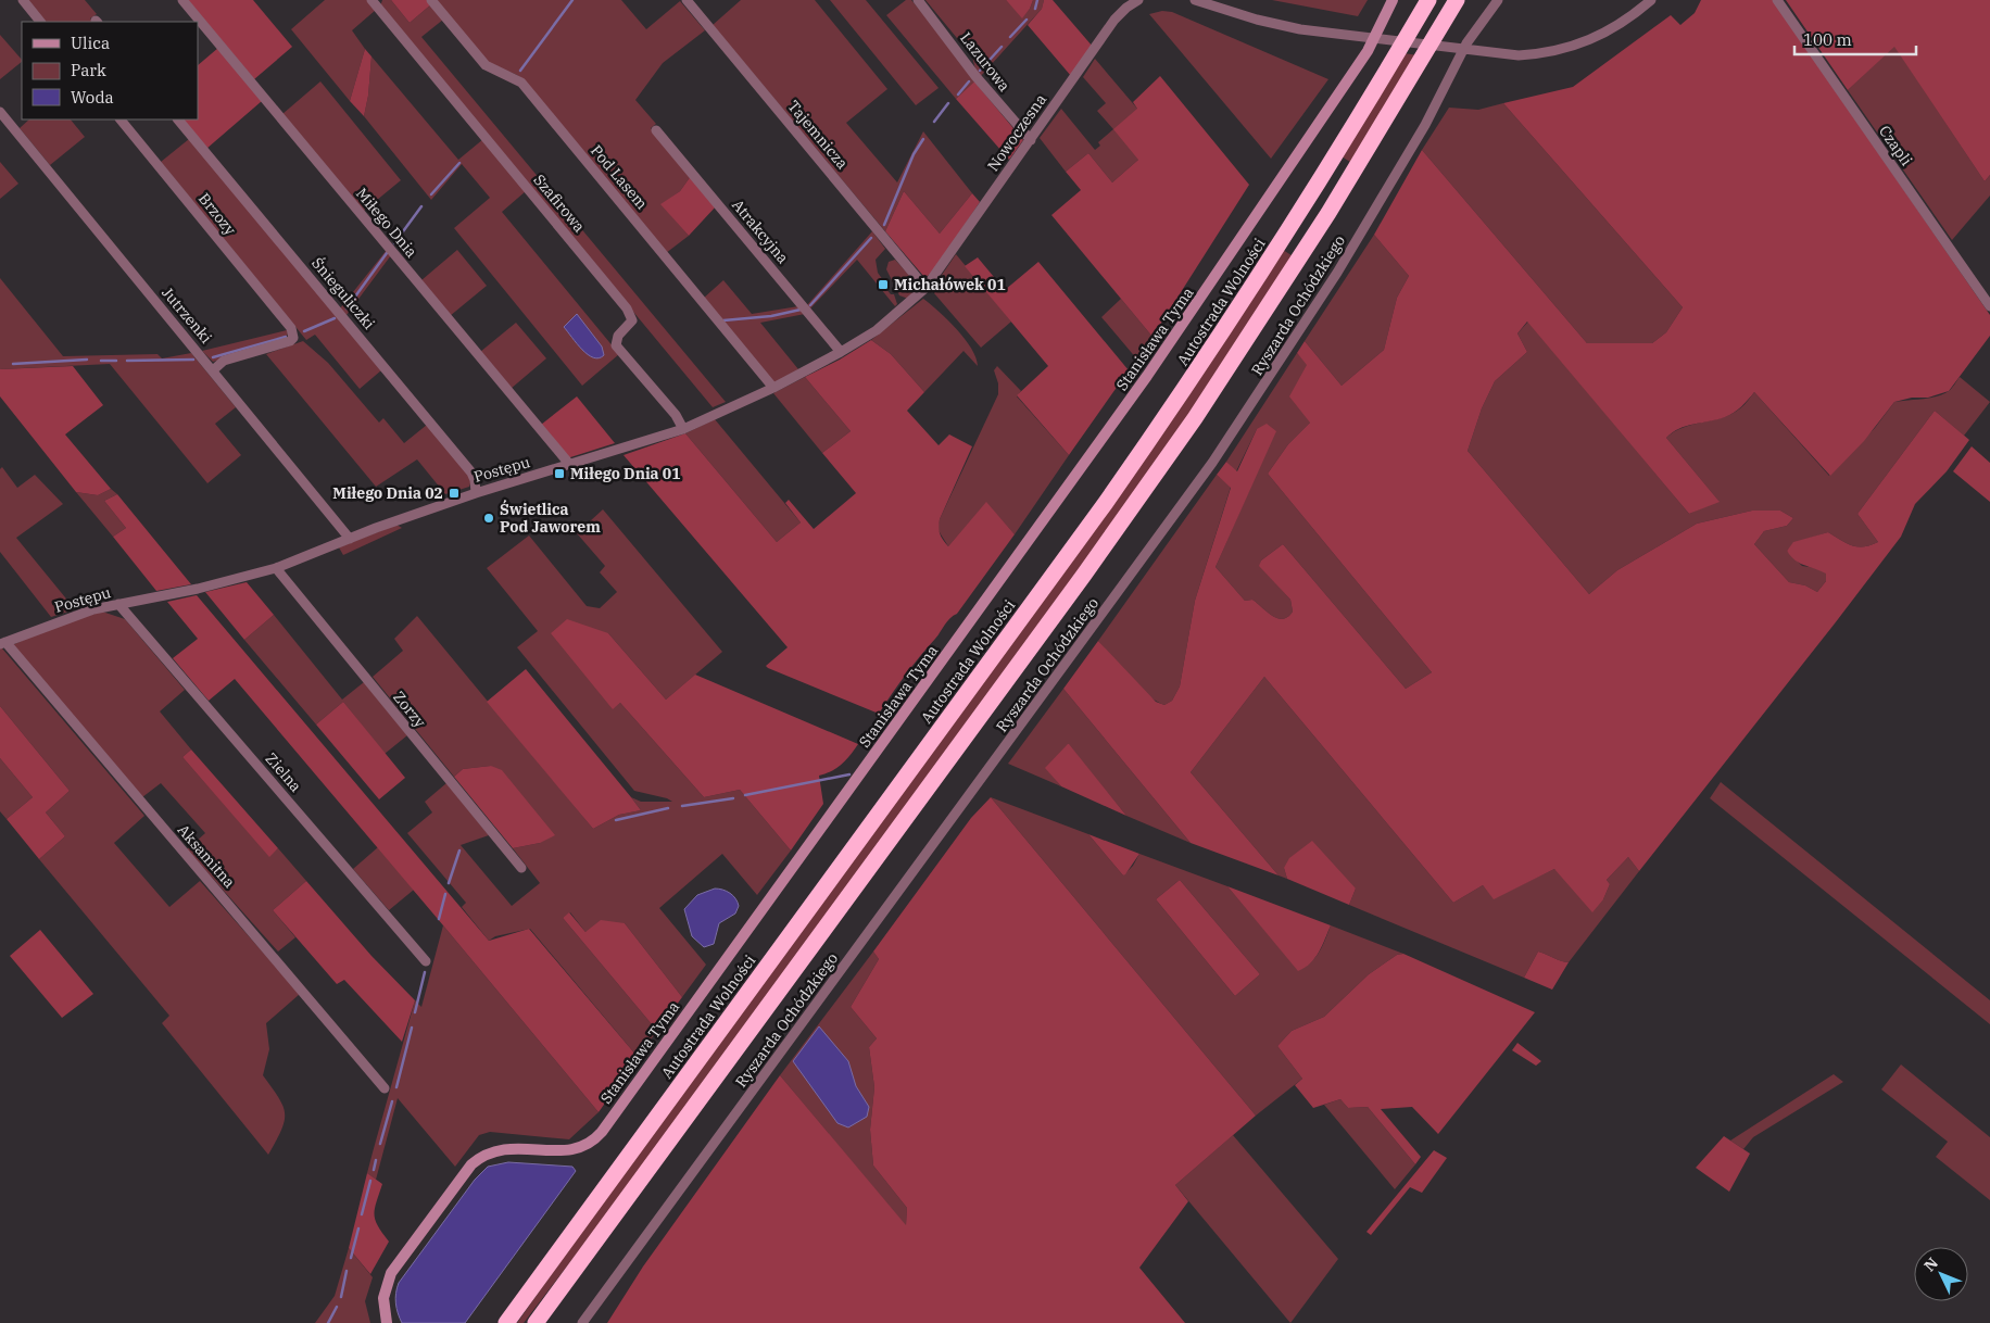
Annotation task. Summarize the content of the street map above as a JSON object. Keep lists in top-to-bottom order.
{
  "streets": {
    "highway": ["Autostrada Wolności"],
    "street": [
      "Lazurowa",
      "Nowoczesna",
      "Tajemnicza",
      "Czapli",
      "Pod Lasem",
      "Szafirowa",
      "Brzozy",
      "Miłego Dnia",
      "Atrakcyjna",
      "Śnieguliczki",
      "Ryszarda Ochódzkiego",
      "Jutrzenki",
      "Stanisława Tyma",
      "Postępu",
      "Zorzy",
      "Zielna",
      "Aksamitna"
    ]
  },
  "crossings": [
    ["Lazurowa", "Nowoczesna"],
    ["Nowoczesna", "Tajemnicza"],
    ["Nowoczesna", "Postępu"],
    ["Tajemnicza", "Postępu"],
    ["Pod Lasem", "Postępu"],
    ["Szafirowa", "Postępu"],
    ["Brzozy", "Jutrzenki"],
    ["Miłego Dnia", "Postępu"],
    ["Atrakcyjna", "Postępu"],
    ["Śnieguliczki", "Postępu"],
    ["Jutrzenki", "Postępu"],
    ["Postępu", "Zorzy"],
    ["Postępu", "Zielna"],
    ["Postępu", "Aksamitna"]
  ],
  "places": {
    "transit": ["Michałówek 01", "Miłego Dnia 01", "Miłego Dnia 02"],
    "other": ["Świetlica Pod Jaworem"]
  },
  "legend": ["Ulica", "Park", "Woda"],
  "scale_bar": "100 m",
  "north": "top left"
}
